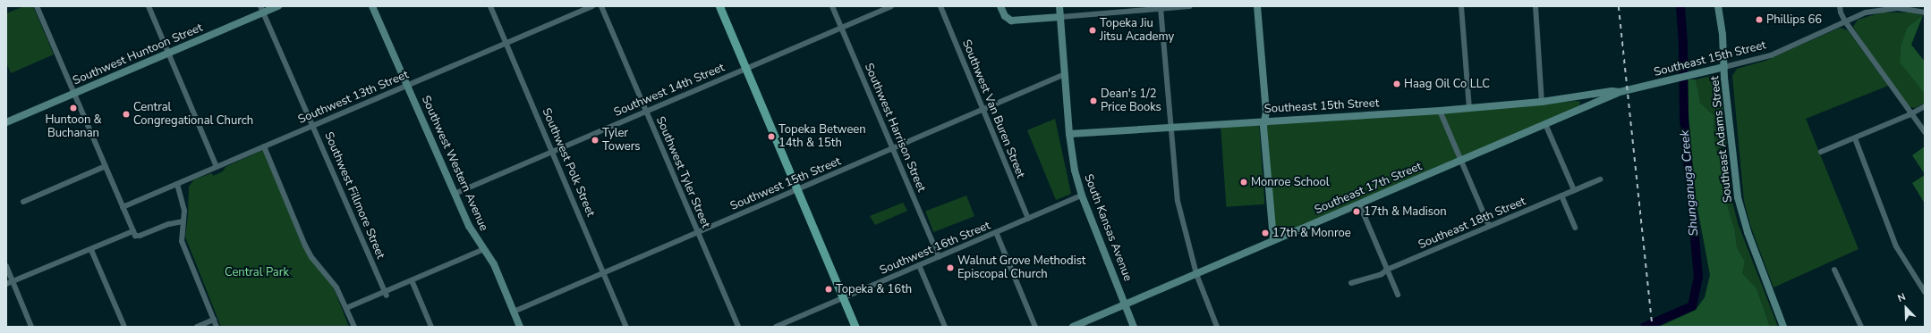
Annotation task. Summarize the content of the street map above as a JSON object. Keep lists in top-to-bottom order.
{
  "streets": {
    "street": [
      "Southwest Huntoon Street",
      "Southeast 15th Street",
      "Southwest 14th Street",
      "Southwest 13th Street",
      "Southwest Van Buren Street",
      "Southwest Harrison Street",
      "Southeast Adams Street",
      "Southwest Polk Street",
      "Southwest Western Avenue",
      "Southwest Tyler Street",
      "Southwest 15th Street",
      "Southeast 17th Street",
      "Southwest Fillmore Street",
      "Southeast 18th Street",
      "South Kansas Avenue",
      "Southwest 16th Street"
    ]
  },
  "crossings": [
    ["Southwest Huntoon Street", "Southwest Fillmore Street"],
    ["Southeast 15th Street", "Southeast Adams Street"],
    ["Southeast 15th Street", "Southeast 17th Street"],
    ["Southeast 15th Street", "South Kansas Avenue"],
    ["Southwest 14th Street", "Southwest Harrison Street"],
    ["Southwest 14th Street", "Southwest Polk Street"],
    ["Southwest 14th Street", "Southwest Western Avenue"],
    ["Southwest 14th Street", "Southwest Tyler Street"],
    ["Southwest 13th Street", "Southwest Polk Street"],
    ["Southwest 13th Street", "Southwest Western Avenue"],
    ["Southwest 13th Street", "Southwest Fillmore Street"],
    ["Southwest Van Buren Street", "Southwest 15th Street"],
    ["Southwest Van Buren Street", "Southwest 16th Street"],
    ["Southwest Harrison Street", "Southwest 15th Street"],
    ["Southwest Harrison Street", "Southwest 16th Street"],
    ["Southwest Polk Street", "Southwest 15th Street"],
    ["Southwest Western Avenue", "Southwest 15th Street"],
    ["Southwest Tyler Street", "Southwest 15th Street"],
    ["Southwest 15th Street", "South Kansas Avenue"],
    ["Southeast 17th Street", "South Kansas Avenue"],
    ["South Kansas Avenue", "Southwest 16th Street"]
  ],
  "water": ["Shunganuga Creek"],
  "parks": ["Central Park"],
  "places": [
    "Phillips 66",
    "Topeka Jiu Jitsu Academy",
    "Haag Oil Co LLC",
    "Dean's 1/2 Price Books",
    "Huntoon & Buchanan",
    "Central Congregational Church",
    "Topeka Between 14th & 15th",
    "Tyler Towers",
    "Monroe School",
    "17th & Madison",
    "17th & Monroe",
    "Walnut Grove Methodist Episcopal Church",
    "Topeka & 16th"
  ],
  "north": "top left"
}
